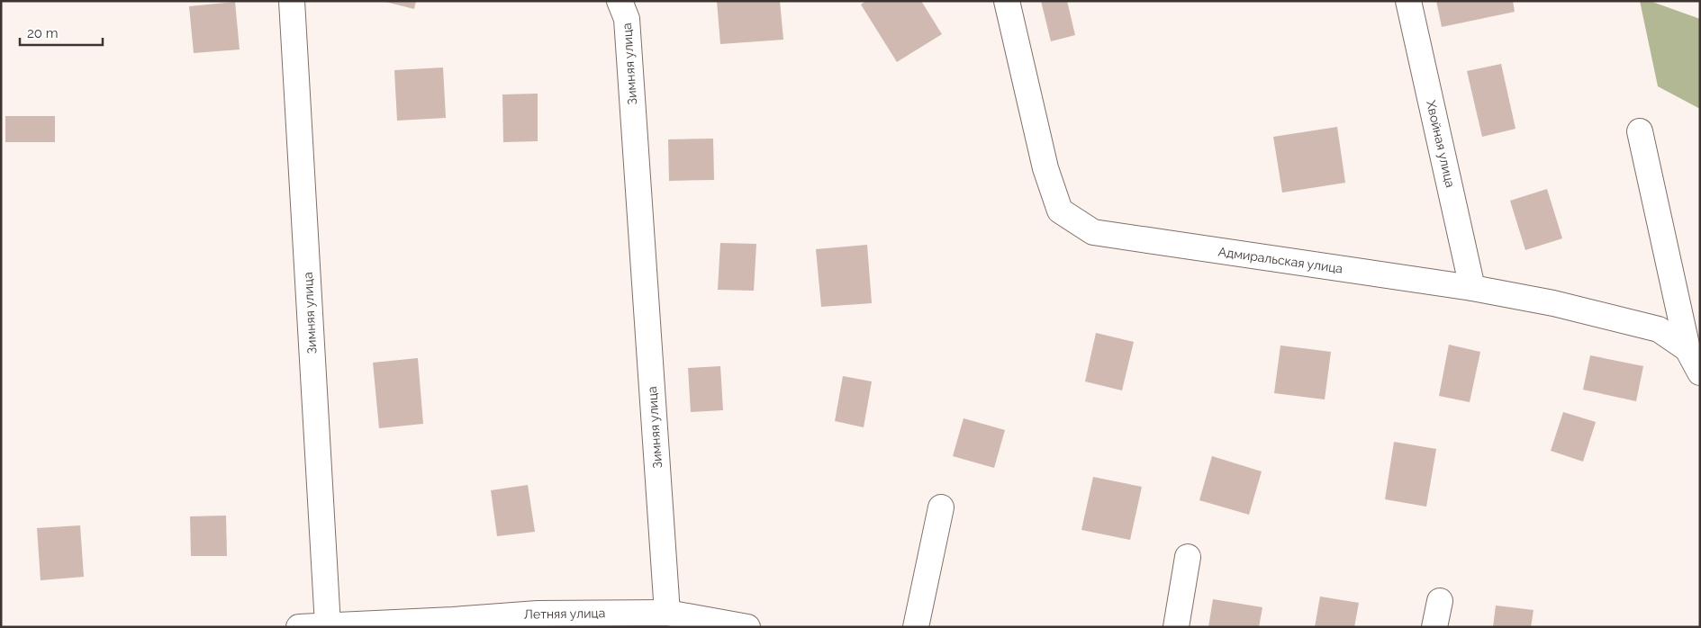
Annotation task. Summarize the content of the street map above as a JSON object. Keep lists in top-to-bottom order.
{
  "streets": {
    "street": [
      "Зимняя улица",
      "Хвойная улица",
      "Адмиральская улица",
      "Летняя улица"
    ]
  },
  "crossings": [
    ["Зимняя улица", "Летняя улица"],
    ["Хвойная улица", "Адмиральская улица"]
  ],
  "scale_bar": "20 m"
}
